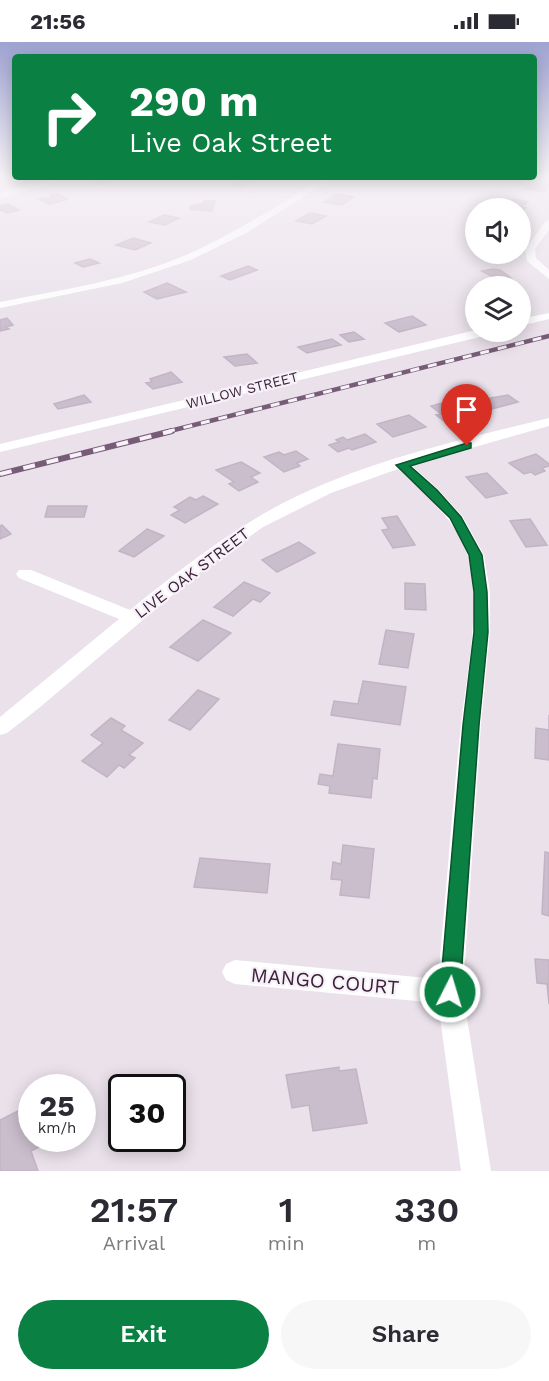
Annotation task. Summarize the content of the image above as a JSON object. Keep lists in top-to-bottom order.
{
  "streets": {
    "street": ["WILLOW STREET", "LIVE OAK STREET", "MANGO COURT"]
  },
  "page": {
    "status": "21:56",
    "turn": ["290 m", "Live Oak Street"],
    "speed": "25 km/h",
    "limit": "30",
    "eta": [
      "21:57",
      "Arrival",
      "1",
      "min",
      "330",
      "m"
    ],
    "buttons": ["Exit", "Share"]
  }
}
